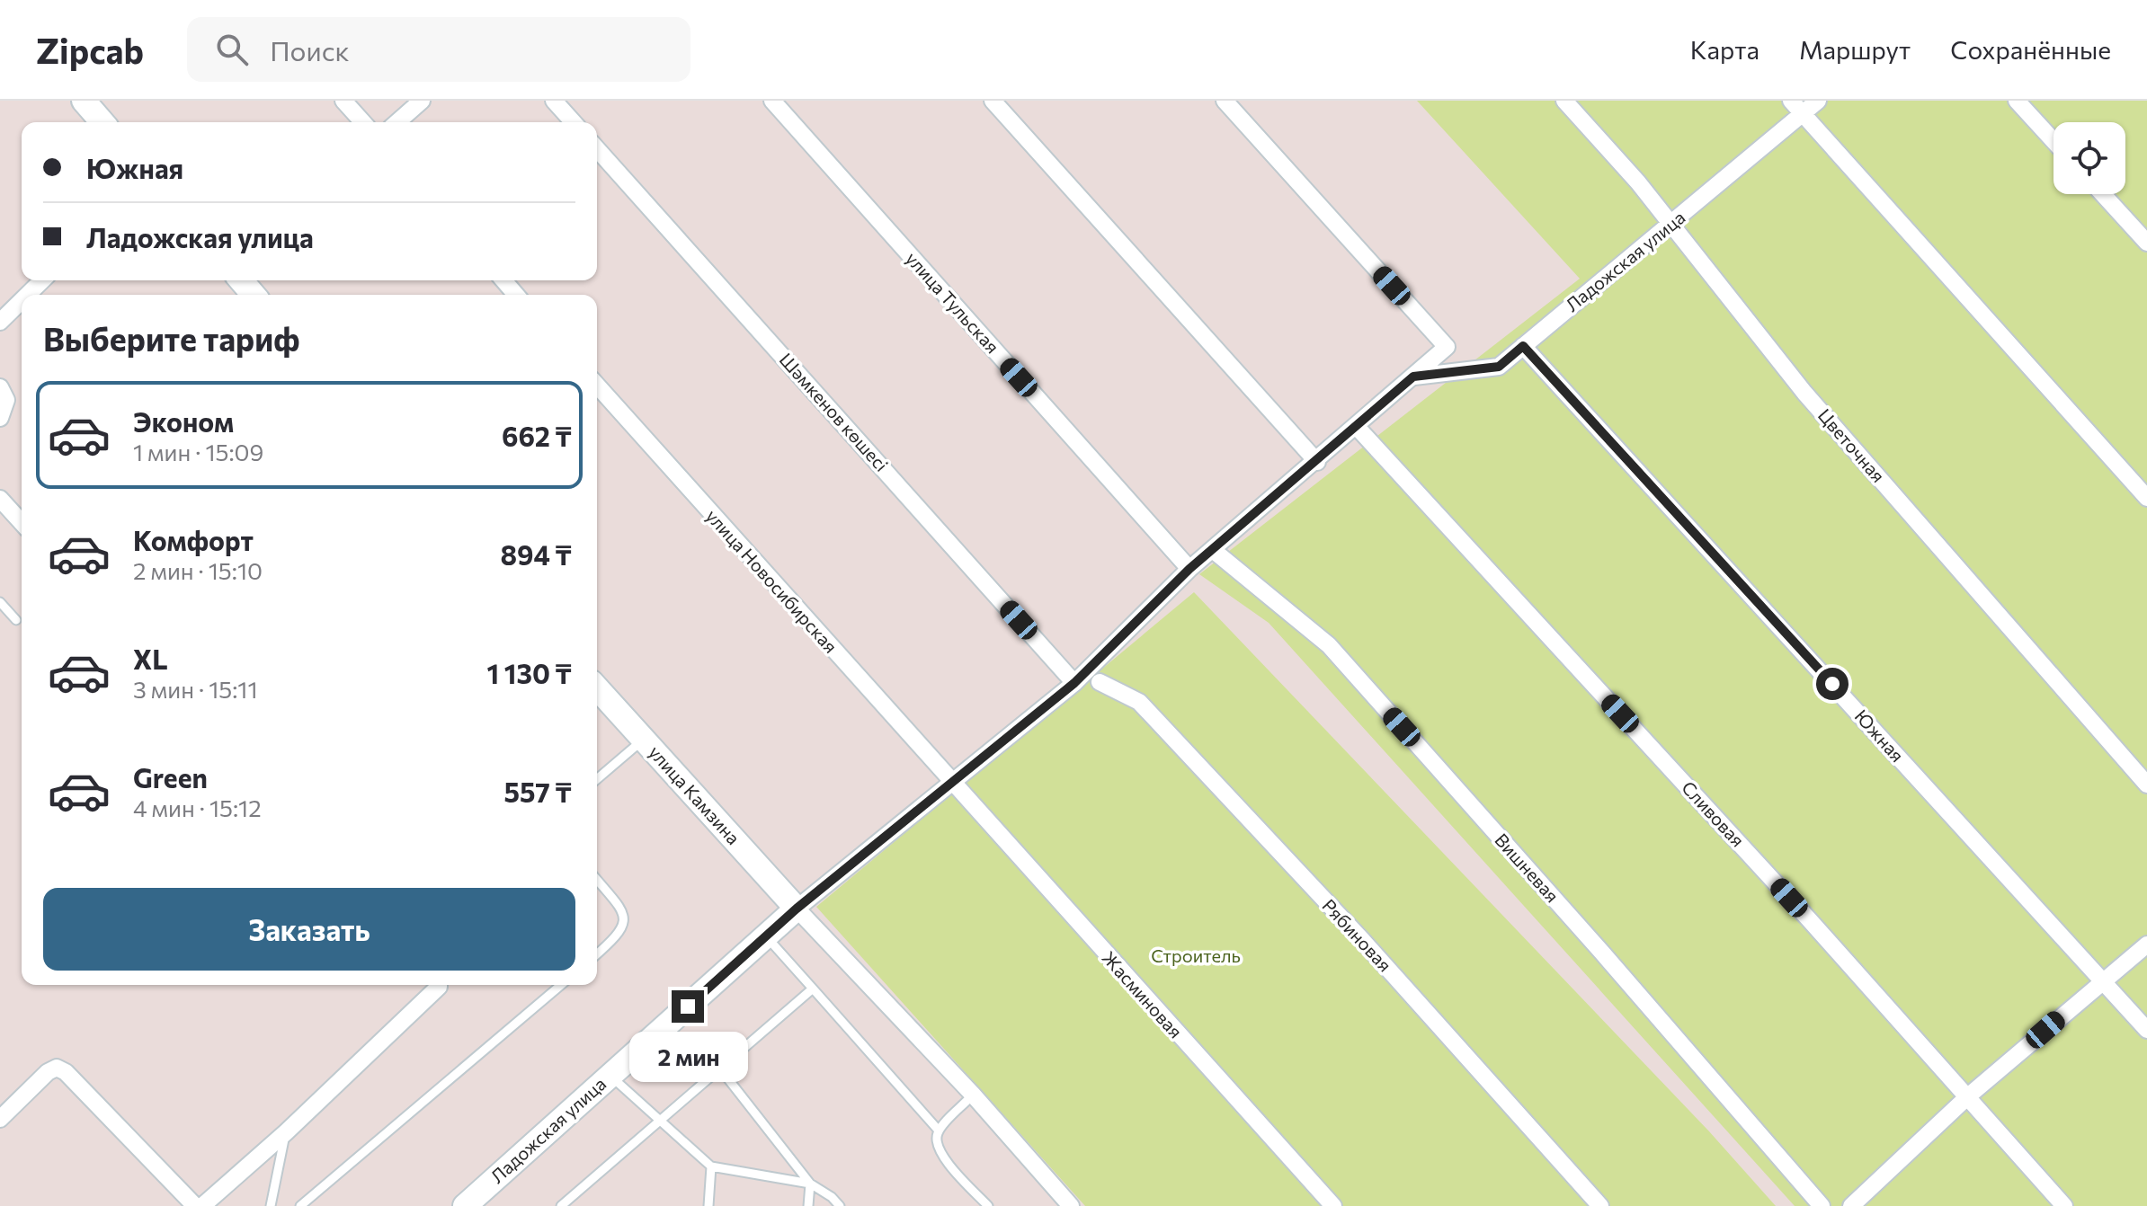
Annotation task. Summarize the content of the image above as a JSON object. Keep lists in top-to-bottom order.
{
  "streets": {
    "main road": ["Ладожская улица", "улица Камзина"],
    "street": [
      "улица Тульская",
      "Шәмкенов көшесі",
      "Цветочная",
      "улица Новосибирская",
      "Южная",
      "Сливовая",
      "Вишневая",
      "Рябиновая",
      "Жасминовая"
    ]
  },
  "crossings": [
    ["Ладожская улица", "улица Тульская"],
    ["Ладожская улица", "Шәмкенов көшесі"],
    ["Ладожская улица", "Цветочная"],
    ["Ладожская улица", "улица Новосибирская"],
    ["Ладожская улица", "Южная"],
    ["Ладожская улица", "улица Камзина"],
    ["Ладожская улица", "Сливовая"],
    ["Ладожская улица", "Вишневая"],
    ["Ладожская улица", "Жасминовая"],
    ["улица Новосибирская", "Жасминовая"]
  ],
  "parks": ["Строитель"],
  "page": {
    "header": "Zipcab",
    "search": "Поиск",
    "nav": ["Карта", "Маршрут", "Сохранённые"],
    "banner": ["Южная", "Ладожская улица"],
    "heading": "Выберите тариф",
    "list": [
      {
        "name": "Эконом",
        "note": "1 мин · 15:09",
        "value": "662 ₸"
      },
      {
        "name": "Комфорт",
        "note": "2 мин · 15:10",
        "value": "894 ₸"
      },
      {
        "name": "XL",
        "note": "3 мин · 15:11",
        "value": "1 130 ₸"
      },
      {
        "name": "Green",
        "note": "4 мин · 15:12",
        "value": "557 ₸"
      }
    ],
    "buttons": "Заказать",
    "bubble": "2 мин"
  }
}
